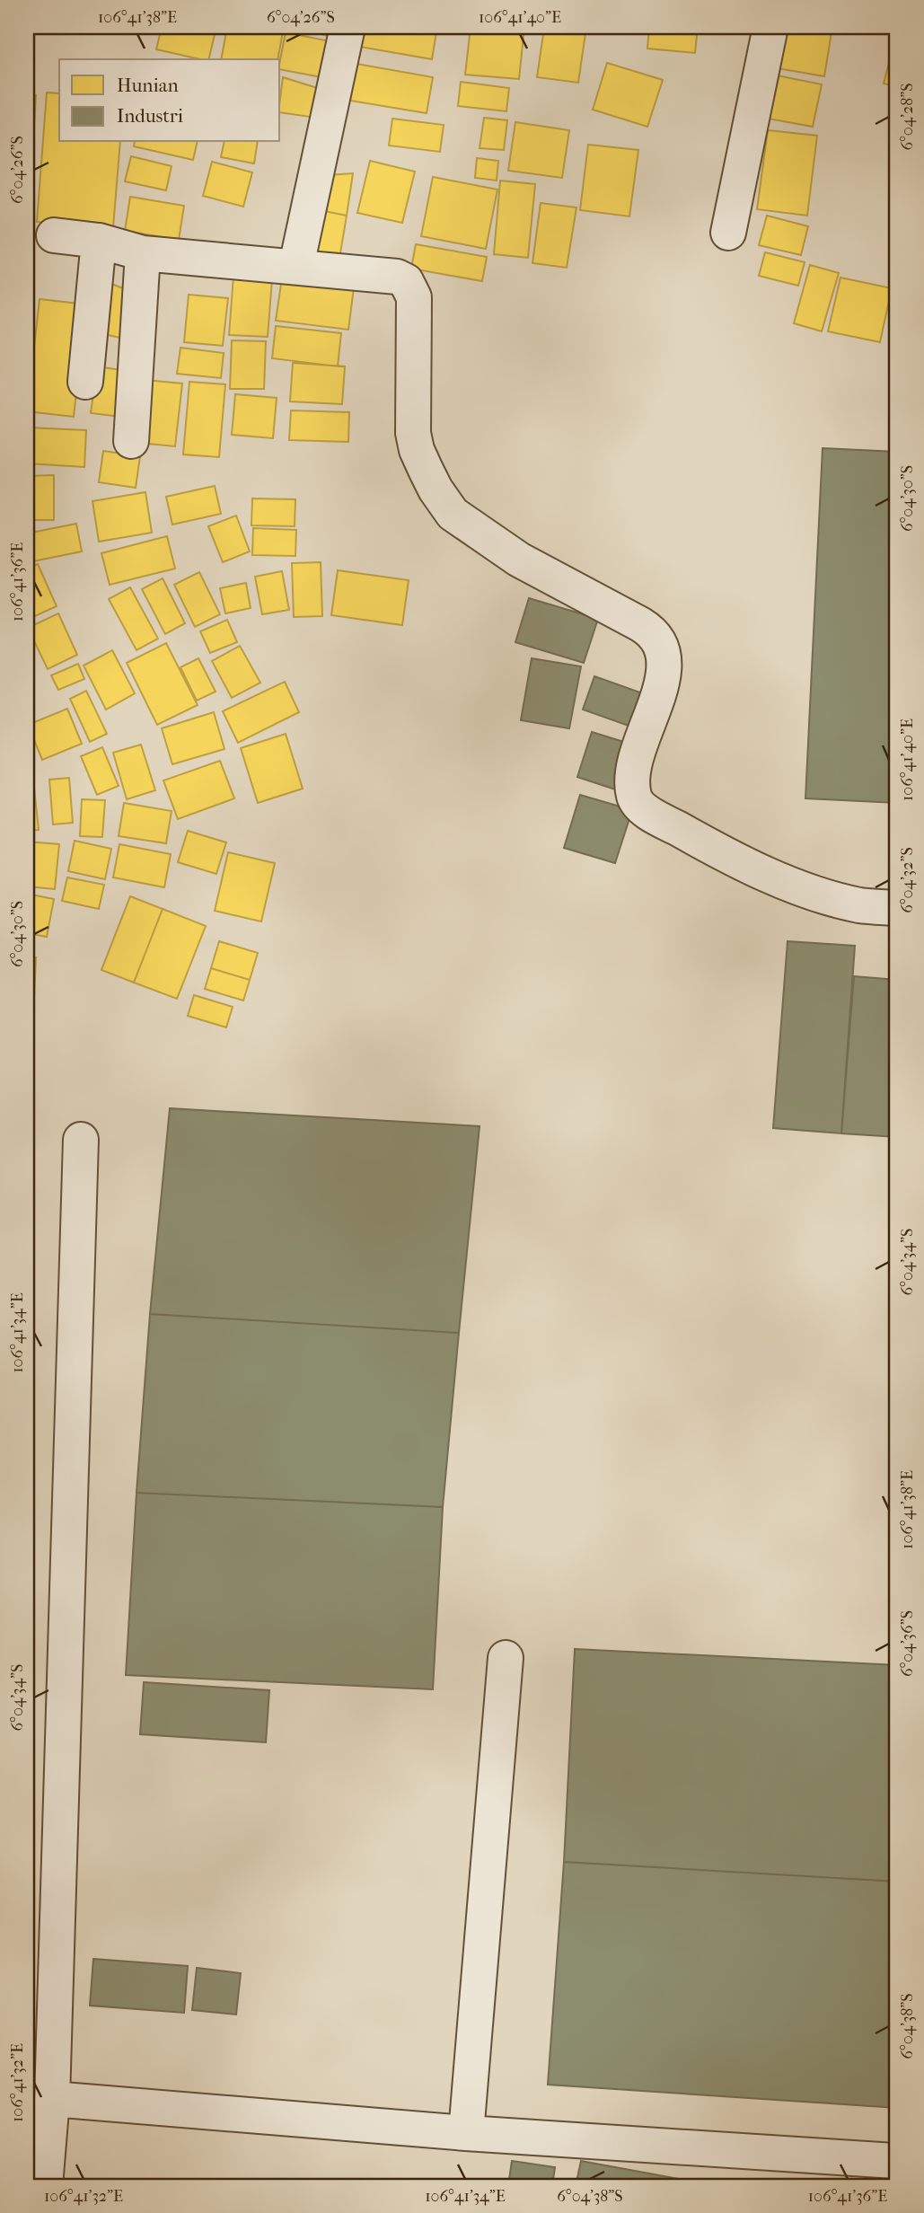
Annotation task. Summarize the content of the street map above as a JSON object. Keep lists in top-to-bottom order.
{
  "legend": ["Hunian", "Industri"],
  "coordinates": [
    "106°41'38\"E",
    "6°04'26\"S",
    "106°41'40\"E",
    "6°04'28\"S",
    "6°04'30\"S",
    "106°41'36\"E",
    "6°04'32\"S",
    "6°04'34\"S",
    "106°41'34\"E",
    "6°04'36\"S",
    "6°04'38\"S",
    "106°41'32\"E"
  ]
}
